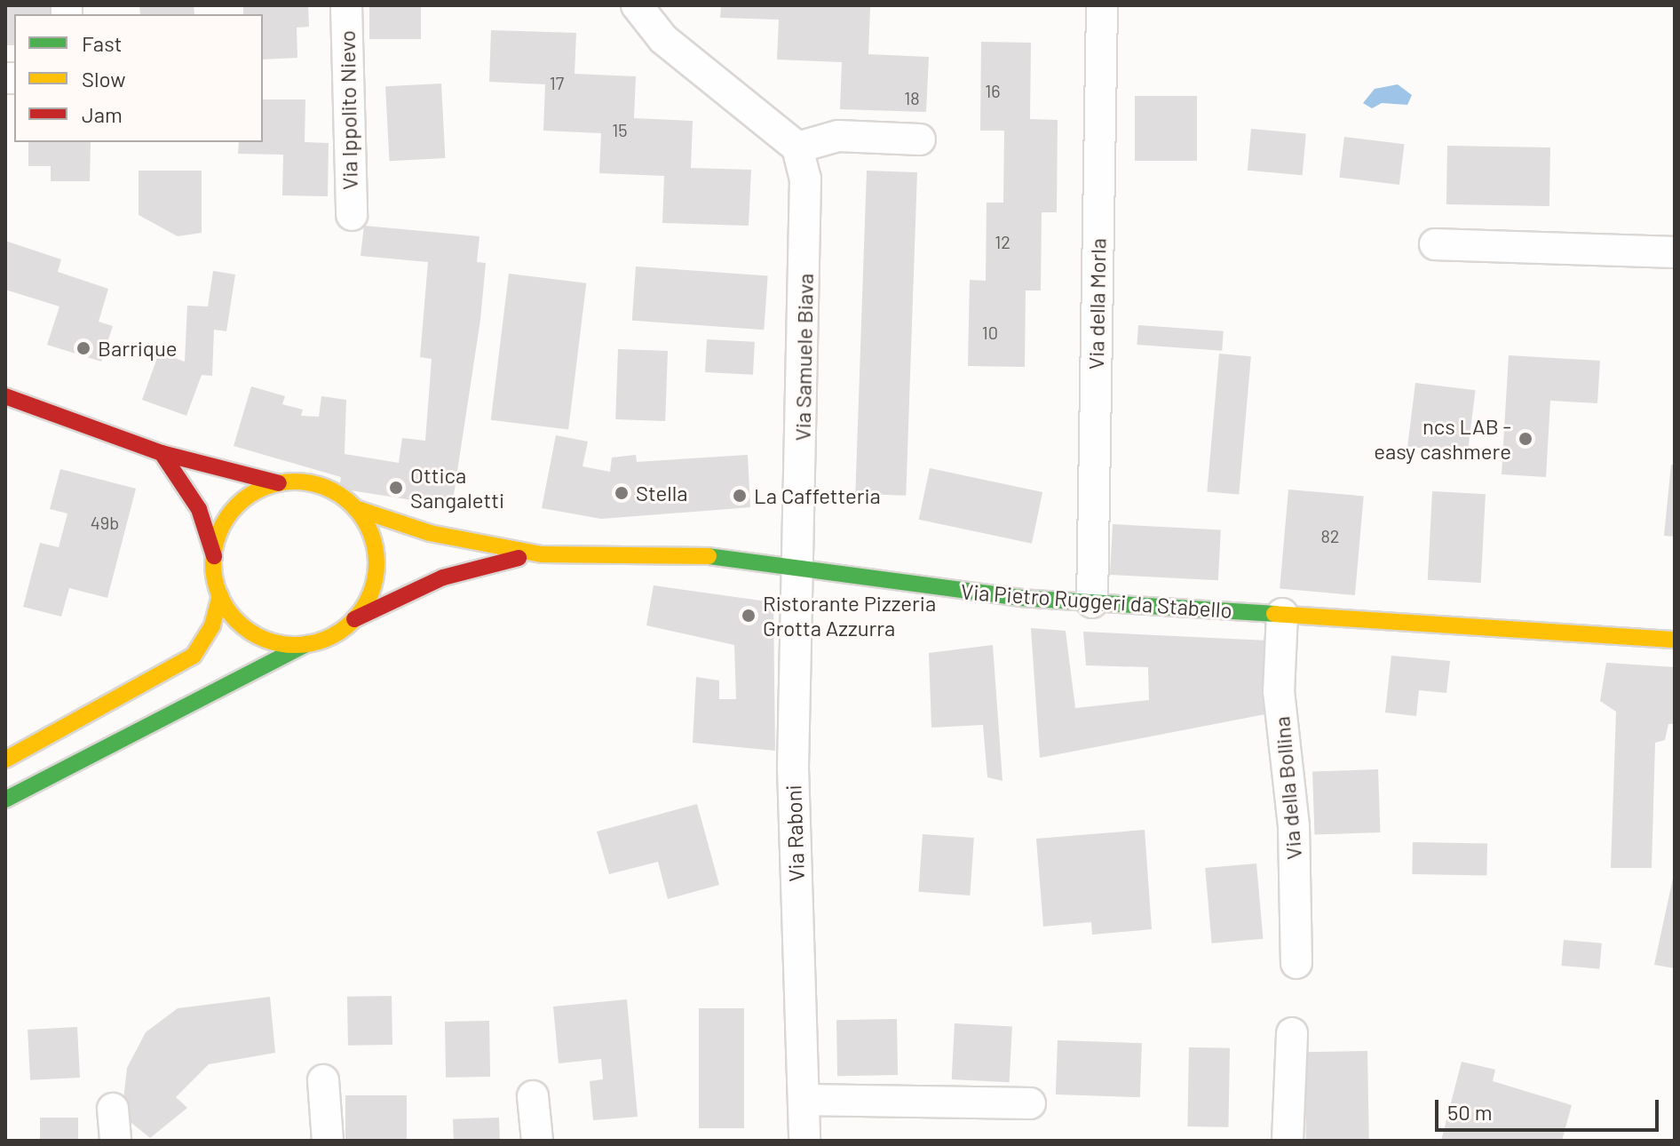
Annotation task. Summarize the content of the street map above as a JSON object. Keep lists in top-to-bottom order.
{
  "streets": {
    "main road": ["Via Pietro Ruggeri da Stabello"],
    "street": [
      "Via Ippolito Nievo",
      "Via della Morla",
      "Via Samuele Biava",
      "Via della Bollina",
      "Via Raboni"
    ]
  },
  "crossings": [
    ["Via della Morla", "Via Pietro Ruggeri da Stabello"],
    ["Via Samuele Biava", "Via Pietro Ruggeri da Stabello"],
    ["Via Samuele Biava", "Via Raboni"],
    ["Via Pietro Ruggeri da Stabello", "Via della Bollina"],
    ["Via Pietro Ruggeri da Stabello", "Via Raboni"]
  ],
  "places": [
    "Barrique",
    "ncs LAB - easy cashmere",
    "Ottica Sangaletti",
    "Stella",
    "La Caffetteria",
    "Ristorante Pizzeria Grotta Azzurra"
  ],
  "house_numbers": [
    "17",
    "16",
    "18",
    "15",
    "12",
    "10",
    "49b",
    "82"
  ],
  "legend": ["Fast", "Slow", "Jam"],
  "scale_bar": "50 m"
}
